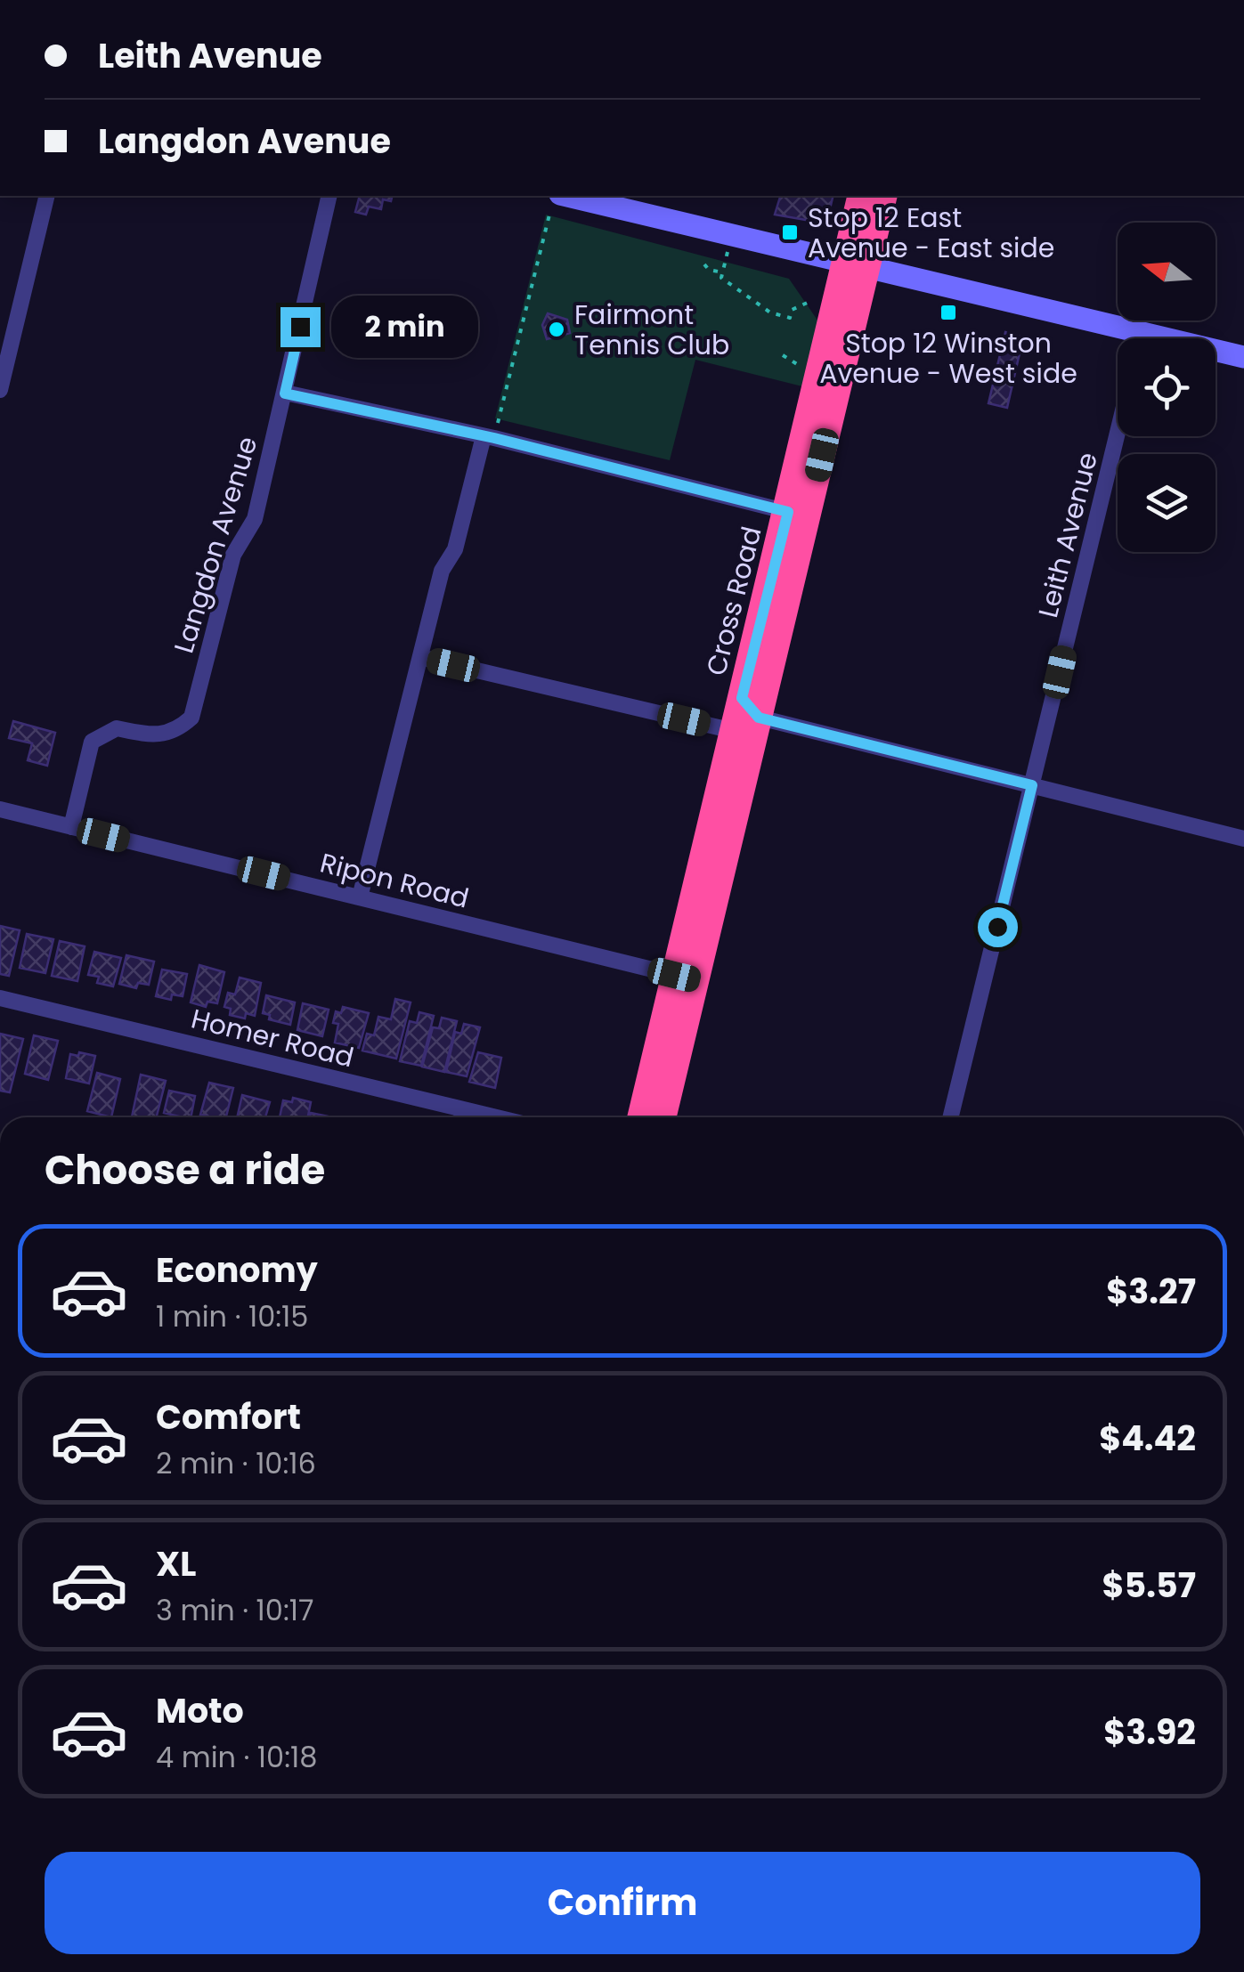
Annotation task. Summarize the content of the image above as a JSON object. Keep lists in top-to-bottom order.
{
  "streets": {
    "highway": ["Cross Road"],
    "street": [
      "Leith Avenue",
      "Langdon Avenue",
      "Ripon Road",
      "Homer Road"
    ]
  },
  "crossings": [
    ["Langdon Avenue", "Ripon Road"],
    ["Cross Road", "Ripon Road"]
  ],
  "places": {
    "transit": ["Stop 12 East Avenue - East side", "Stop 12 Winston Avenue - West side"],
    "other": ["Fairmont Tennis Club"]
  },
  "north": "left",
  "page": {
    "banner": ["Leith Avenue", "Langdon Avenue"],
    "bubble": "2 min",
    "heading": "Choose a ride",
    "list": [
      {
        "name": "Economy",
        "note": "1 min · 10:15",
        "value": "$3.27"
      },
      {
        "name": "Comfort",
        "note": "2 min · 10:16",
        "value": "$4.42"
      },
      {
        "name": "XL",
        "note": "3 min · 10:17",
        "value": "$5.57"
      },
      {
        "name": "Moto",
        "note": "4 min · 10:18",
        "value": "$3.92"
      }
    ],
    "buttons": "Confirm"
  }
}
